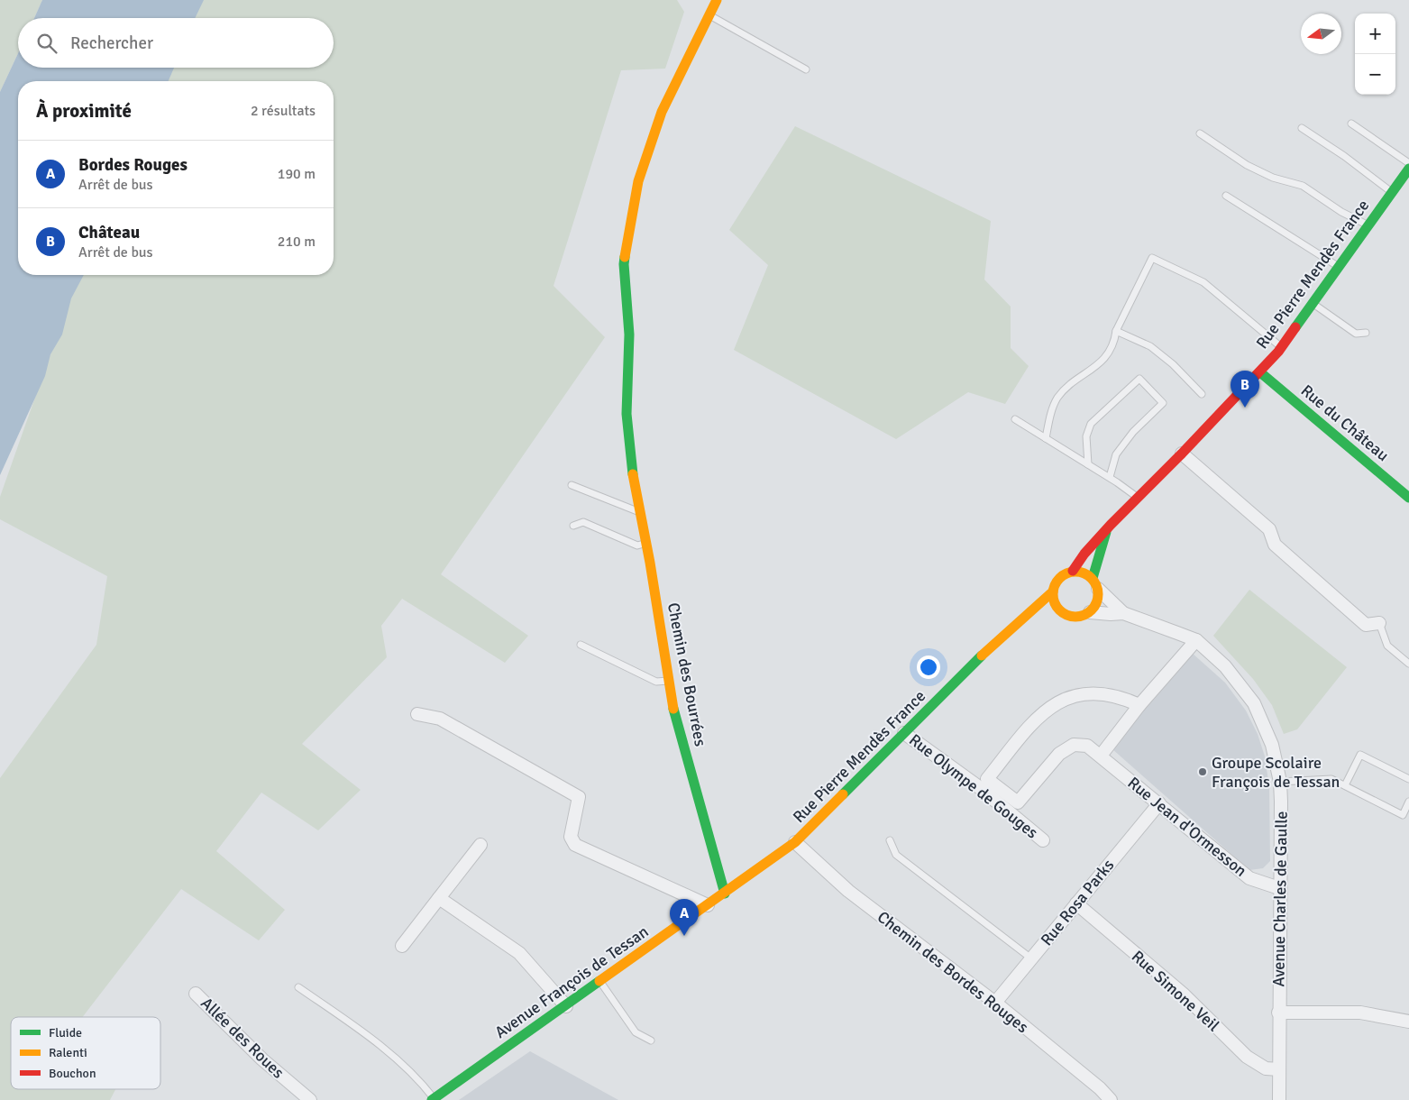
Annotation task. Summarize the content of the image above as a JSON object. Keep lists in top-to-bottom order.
{
  "streets": {
    "street": [
      "Rue Pierre Mendès France",
      "Rue du Château",
      "Chemin des Bourrées",
      "Rue Olympe de Gouges",
      "Rue Jean d'Ormesson",
      "Avenue Charles de Gaulle",
      "Rue Rosa Parks",
      "Chemin des Bordes Rouges",
      "Avenue François de Tessan",
      "Rue Simone Veil",
      "Allée des Roues"
    ]
  },
  "crossings": [
    ["Rue Pierre Mendès France", "Rue du Château"],
    ["Rue Pierre Mendès France", "Rue Olympe de Gouges"],
    ["Rue Pierre Mendès France", "Avenue Charles de Gaulle"],
    ["Rue Pierre Mendès France", "Chemin des Bordes Rouges"],
    ["Rue Pierre Mendès France", "Avenue François de Tessan"],
    ["Chemin des Bourrées", "Avenue François de Tessan"],
    ["Rue Olympe de Gouges", "Rue Jean d'Ormesson"],
    ["Rue Jean d'Ormesson", "Avenue Charles de Gaulle"],
    ["Rue Jean d'Ormesson", "Rue Rosa Parks"],
    ["Avenue Charles de Gaulle", "Rue Simone Veil"],
    ["Rue Rosa Parks", "Chemin des Bordes Rouges"],
    ["Rue Rosa Parks", "Rue Simone Veil"],
    ["Chemin des Bordes Rouges", "Avenue François de Tessan"]
  ],
  "places": ["Groupe Scolaire François de Tessan"],
  "legend": ["Fluide", "Ralenti", "Bouchon"],
  "north": "left",
  "page": {
    "map_buttons": ["+", "−"],
    "search": "Rechercher",
    "heading": ["À proximité", "2 résultats"],
    "list": [
      {
        "mark": "A",
        "name": "Bordes Rouges",
        "note": "Arrêt de bus",
        "value": "190 m"
      },
      {
        "mark": "B",
        "name": "Château",
        "note": "Arrêt de bus",
        "value": "210 m"
      }
    ],
    "pins": ["B", "A"]
  }
}
